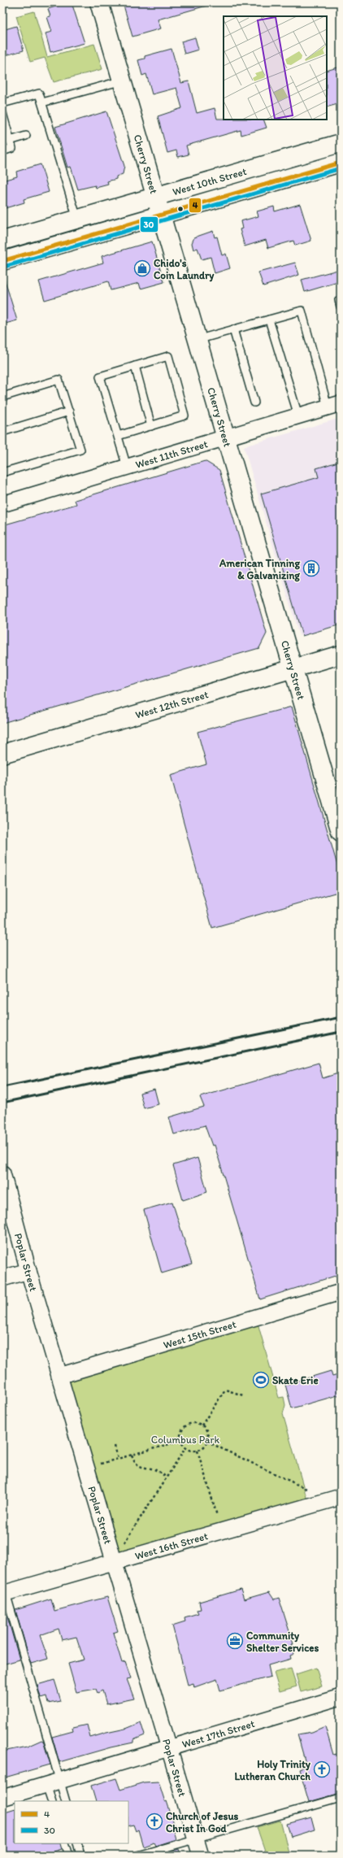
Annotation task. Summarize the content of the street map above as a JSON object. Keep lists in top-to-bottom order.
{
  "streets": {
    "street": [
      "Cherry Street",
      "West 10th Street",
      "West 11th Street",
      "West 12th Street",
      "Poplar Street",
      "West 15th Street",
      "West 16th Street",
      "West 17th Street"
    ]
  },
  "crossings": [
    ["Cherry Street", "West 10th Street"],
    ["Cherry Street", "West 11th Street"],
    ["Cherry Street", "West 12th Street"],
    ["Poplar Street", "West 15th Street"],
    ["Poplar Street", "West 16th Street"],
    ["Poplar Street", "West 17th Street"]
  ],
  "parks": ["Columbus Park"],
  "places": {
    "shop": ["Chido's Coin Laundry"],
    "building": ["American Tinning & Galvanizing"],
    "sports": ["Skate Erie"],
    "office": ["Community Shelter Services"],
    "church": ["Holy Trinity Lutheran Church", "Church of Jesus Christ In God"]
  },
  "lines": ["transit line 4", "transit line 30"],
  "legend": ["4", "30"]
}
